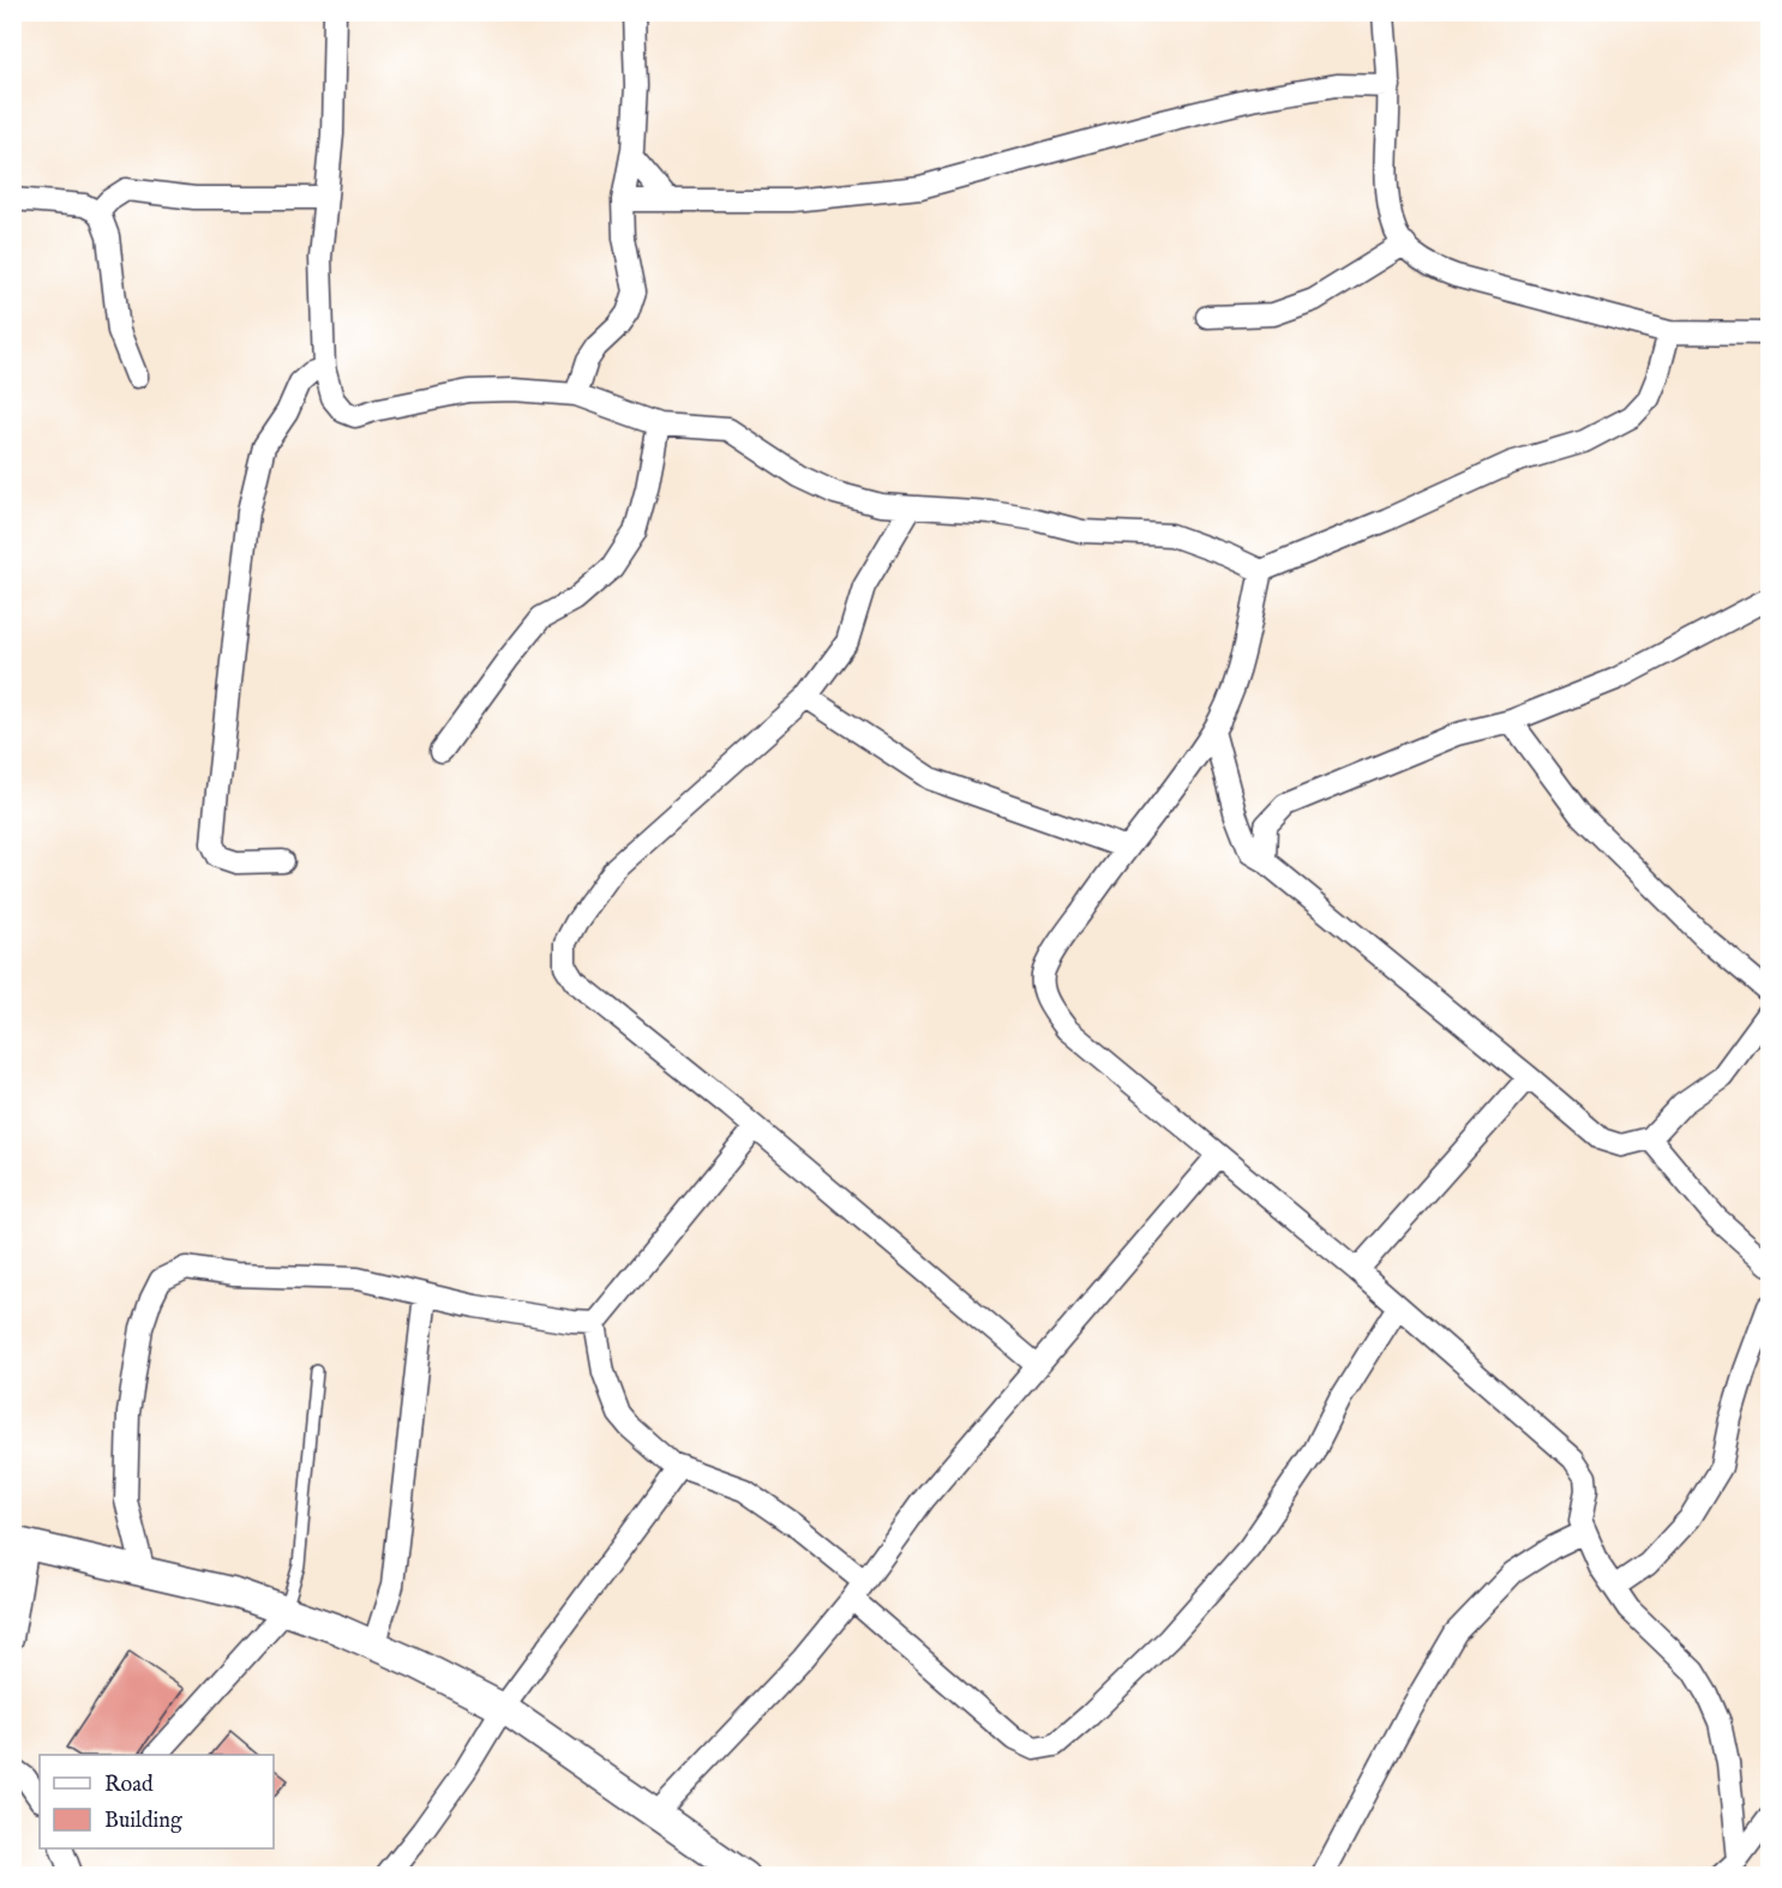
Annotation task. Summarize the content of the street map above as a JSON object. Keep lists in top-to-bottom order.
{
  "legend": ["Road", "Building"]
}
